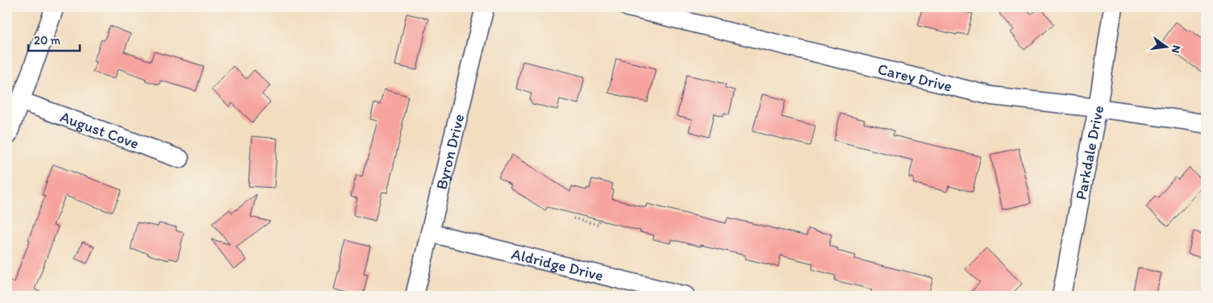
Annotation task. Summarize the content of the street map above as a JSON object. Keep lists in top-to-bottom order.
{
  "streets": {
    "street": [
      "Carey Drive",
      "August Cove",
      "Byron Drive",
      "Parkdale Drive",
      "Aldridge Drive"
    ]
  },
  "crossings": [
    ["Carey Drive", "Parkdale Drive"],
    ["Byron Drive", "Aldridge Drive"]
  ],
  "scale_bar": "20 m",
  "north": "right"
}
